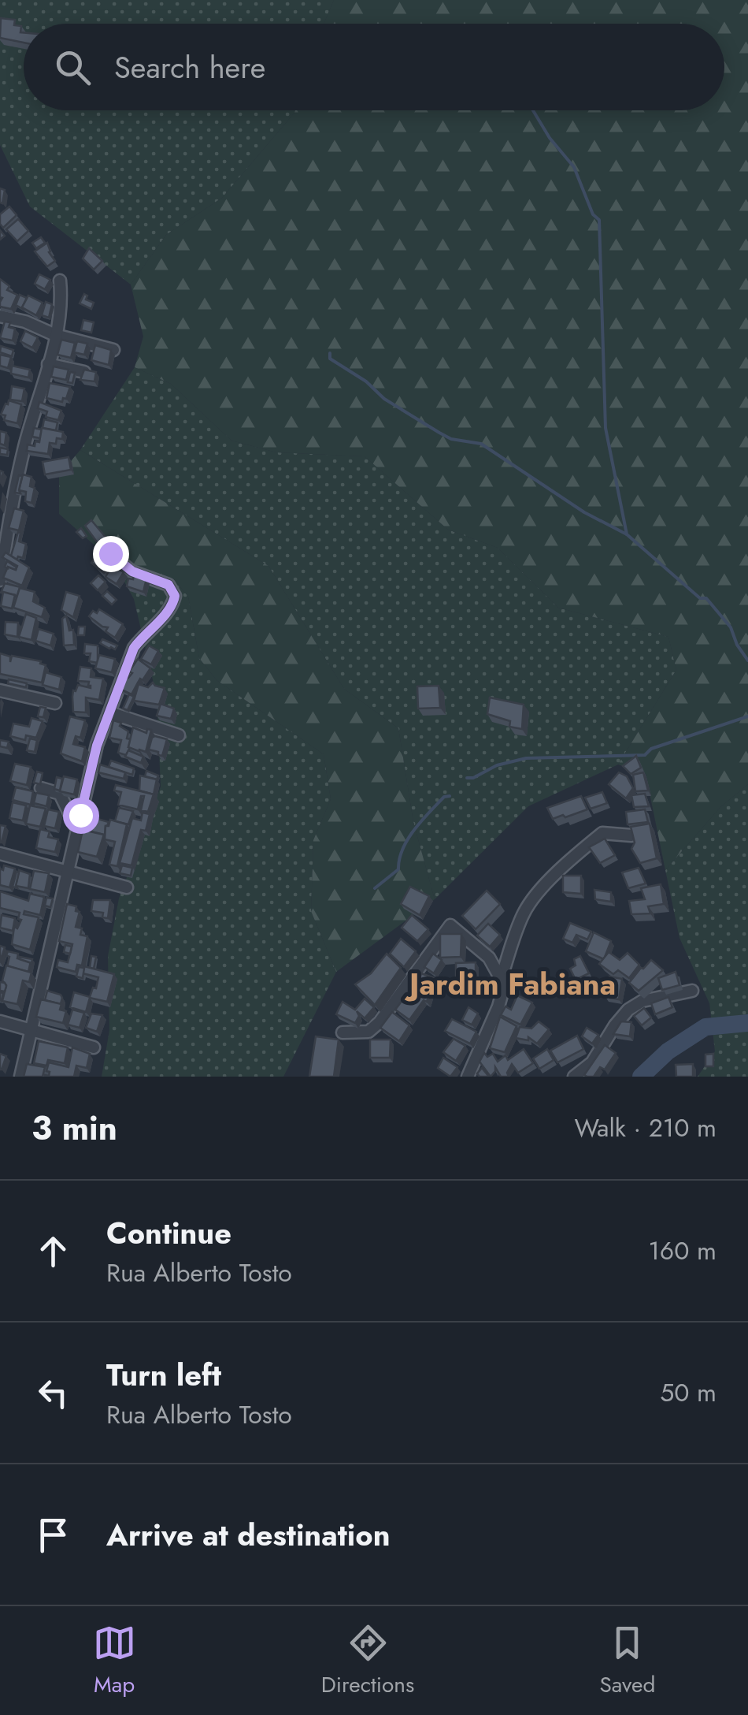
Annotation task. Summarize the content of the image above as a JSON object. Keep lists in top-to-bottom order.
{
  "districts": ["Jardim Fabiana"],
  "page": {
    "search": "Search here",
    "heading": ["3 min", "Walk · 210 m"],
    "list": [
      ["Continue", "Rua Alberto Tosto", "160 m"],
      ["Turn left", "Rua Alberto Tosto", "50 m"],
      "Arrive at destination"
    ],
    "nav": ["Map", "Directions", "Saved"]
  }
}
